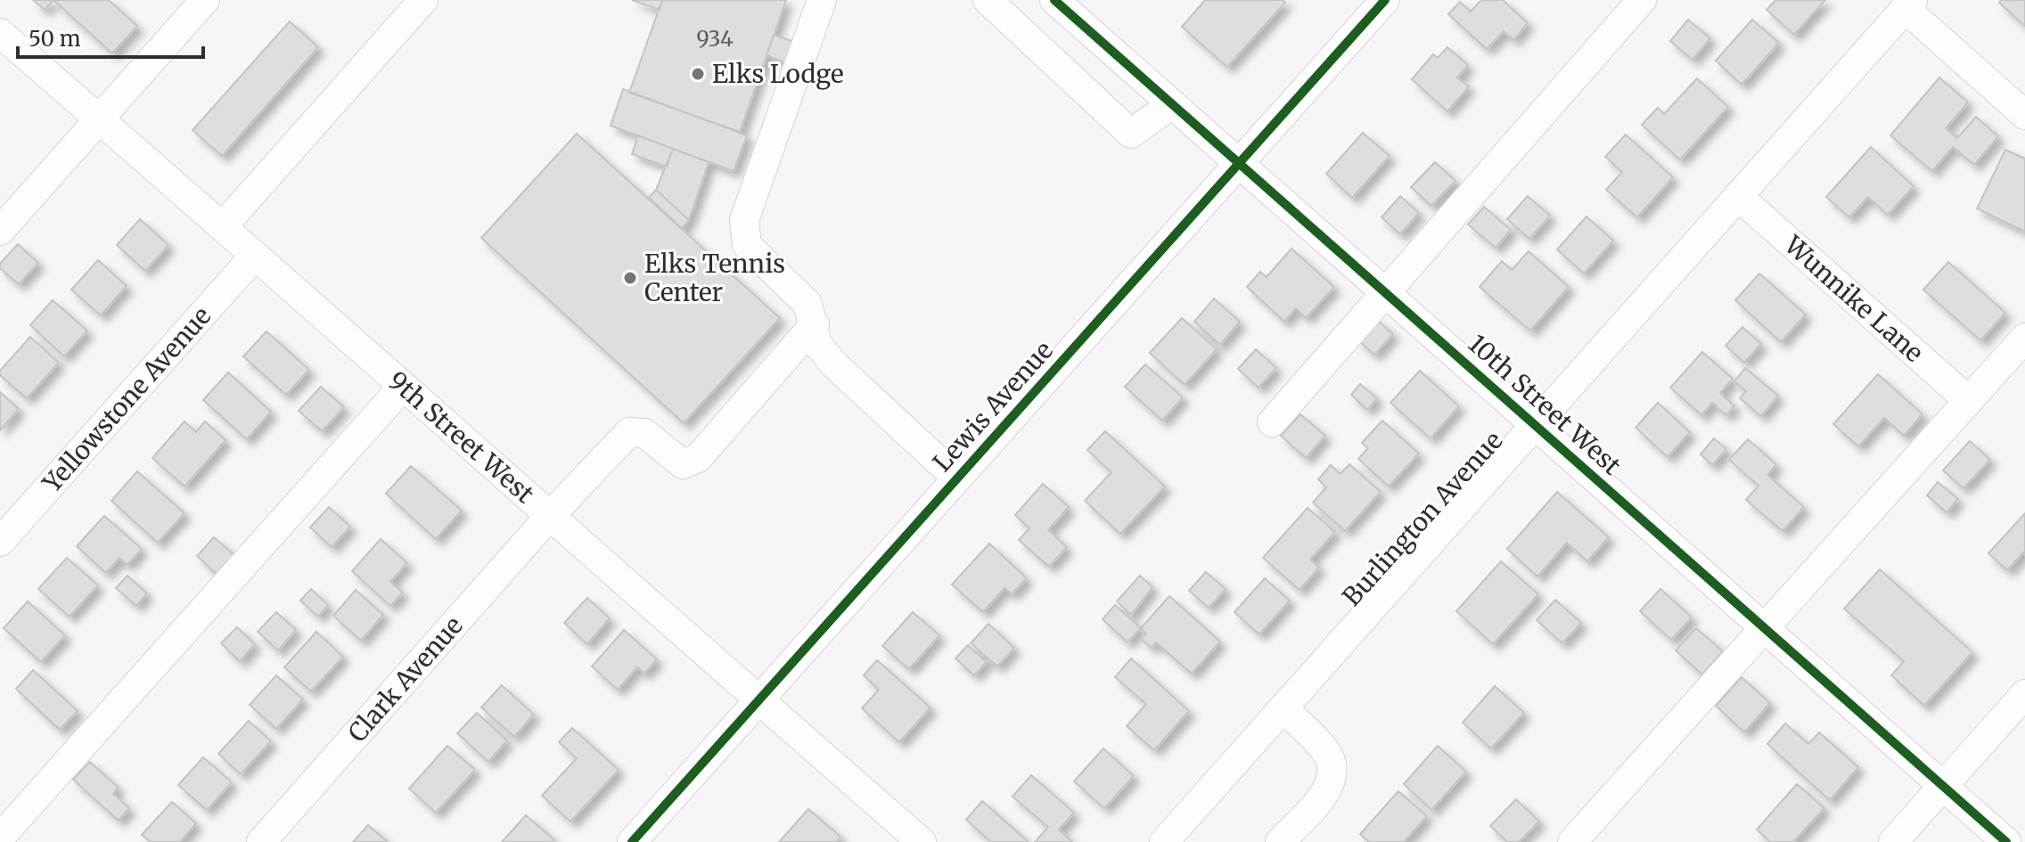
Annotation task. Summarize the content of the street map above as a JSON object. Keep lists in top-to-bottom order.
{
  "streets": {
    "street": [
      "Wunnike Lane",
      "Yellowstone Avenue",
      "10th Street West",
      "Lewis Avenue",
      "9th Street West",
      "Burlington Avenue",
      "Clark Avenue"
    ]
  },
  "crossings": [
    ["Wunnike Lane", "Burlington Avenue"],
    ["Yellowstone Avenue", "9th Street West"],
    ["10th Street West", "Lewis Avenue"],
    ["10th Street West", "Burlington Avenue"],
    ["Lewis Avenue", "9th Street West"],
    ["9th Street West", "Clark Avenue"]
  ],
  "places": ["Elks Lodge", "Elks Tennis Center"],
  "house_numbers": ["934"],
  "scale_bar": "50 m"
}
